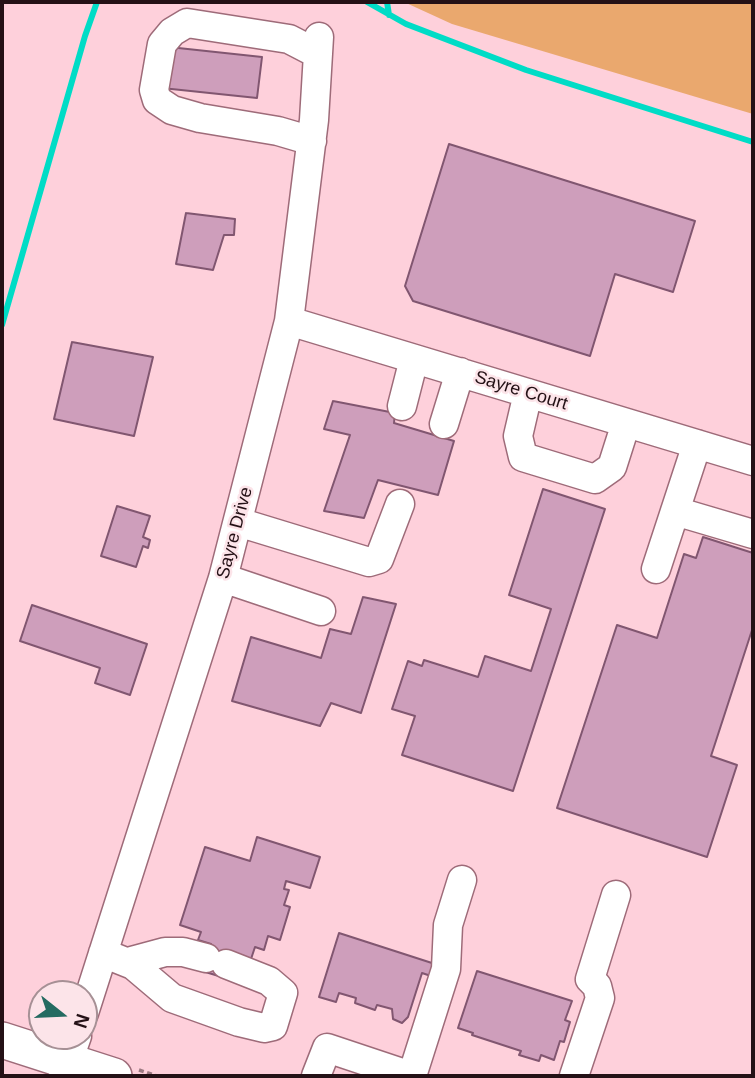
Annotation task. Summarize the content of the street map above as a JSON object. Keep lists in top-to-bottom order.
{
  "streets": {
    "street": ["Sayre Court", "Sayre Drive"]
  },
  "crossings": [
    ["Sayre Court", "Sayre Drive"]
  ],
  "north": "right"
}
